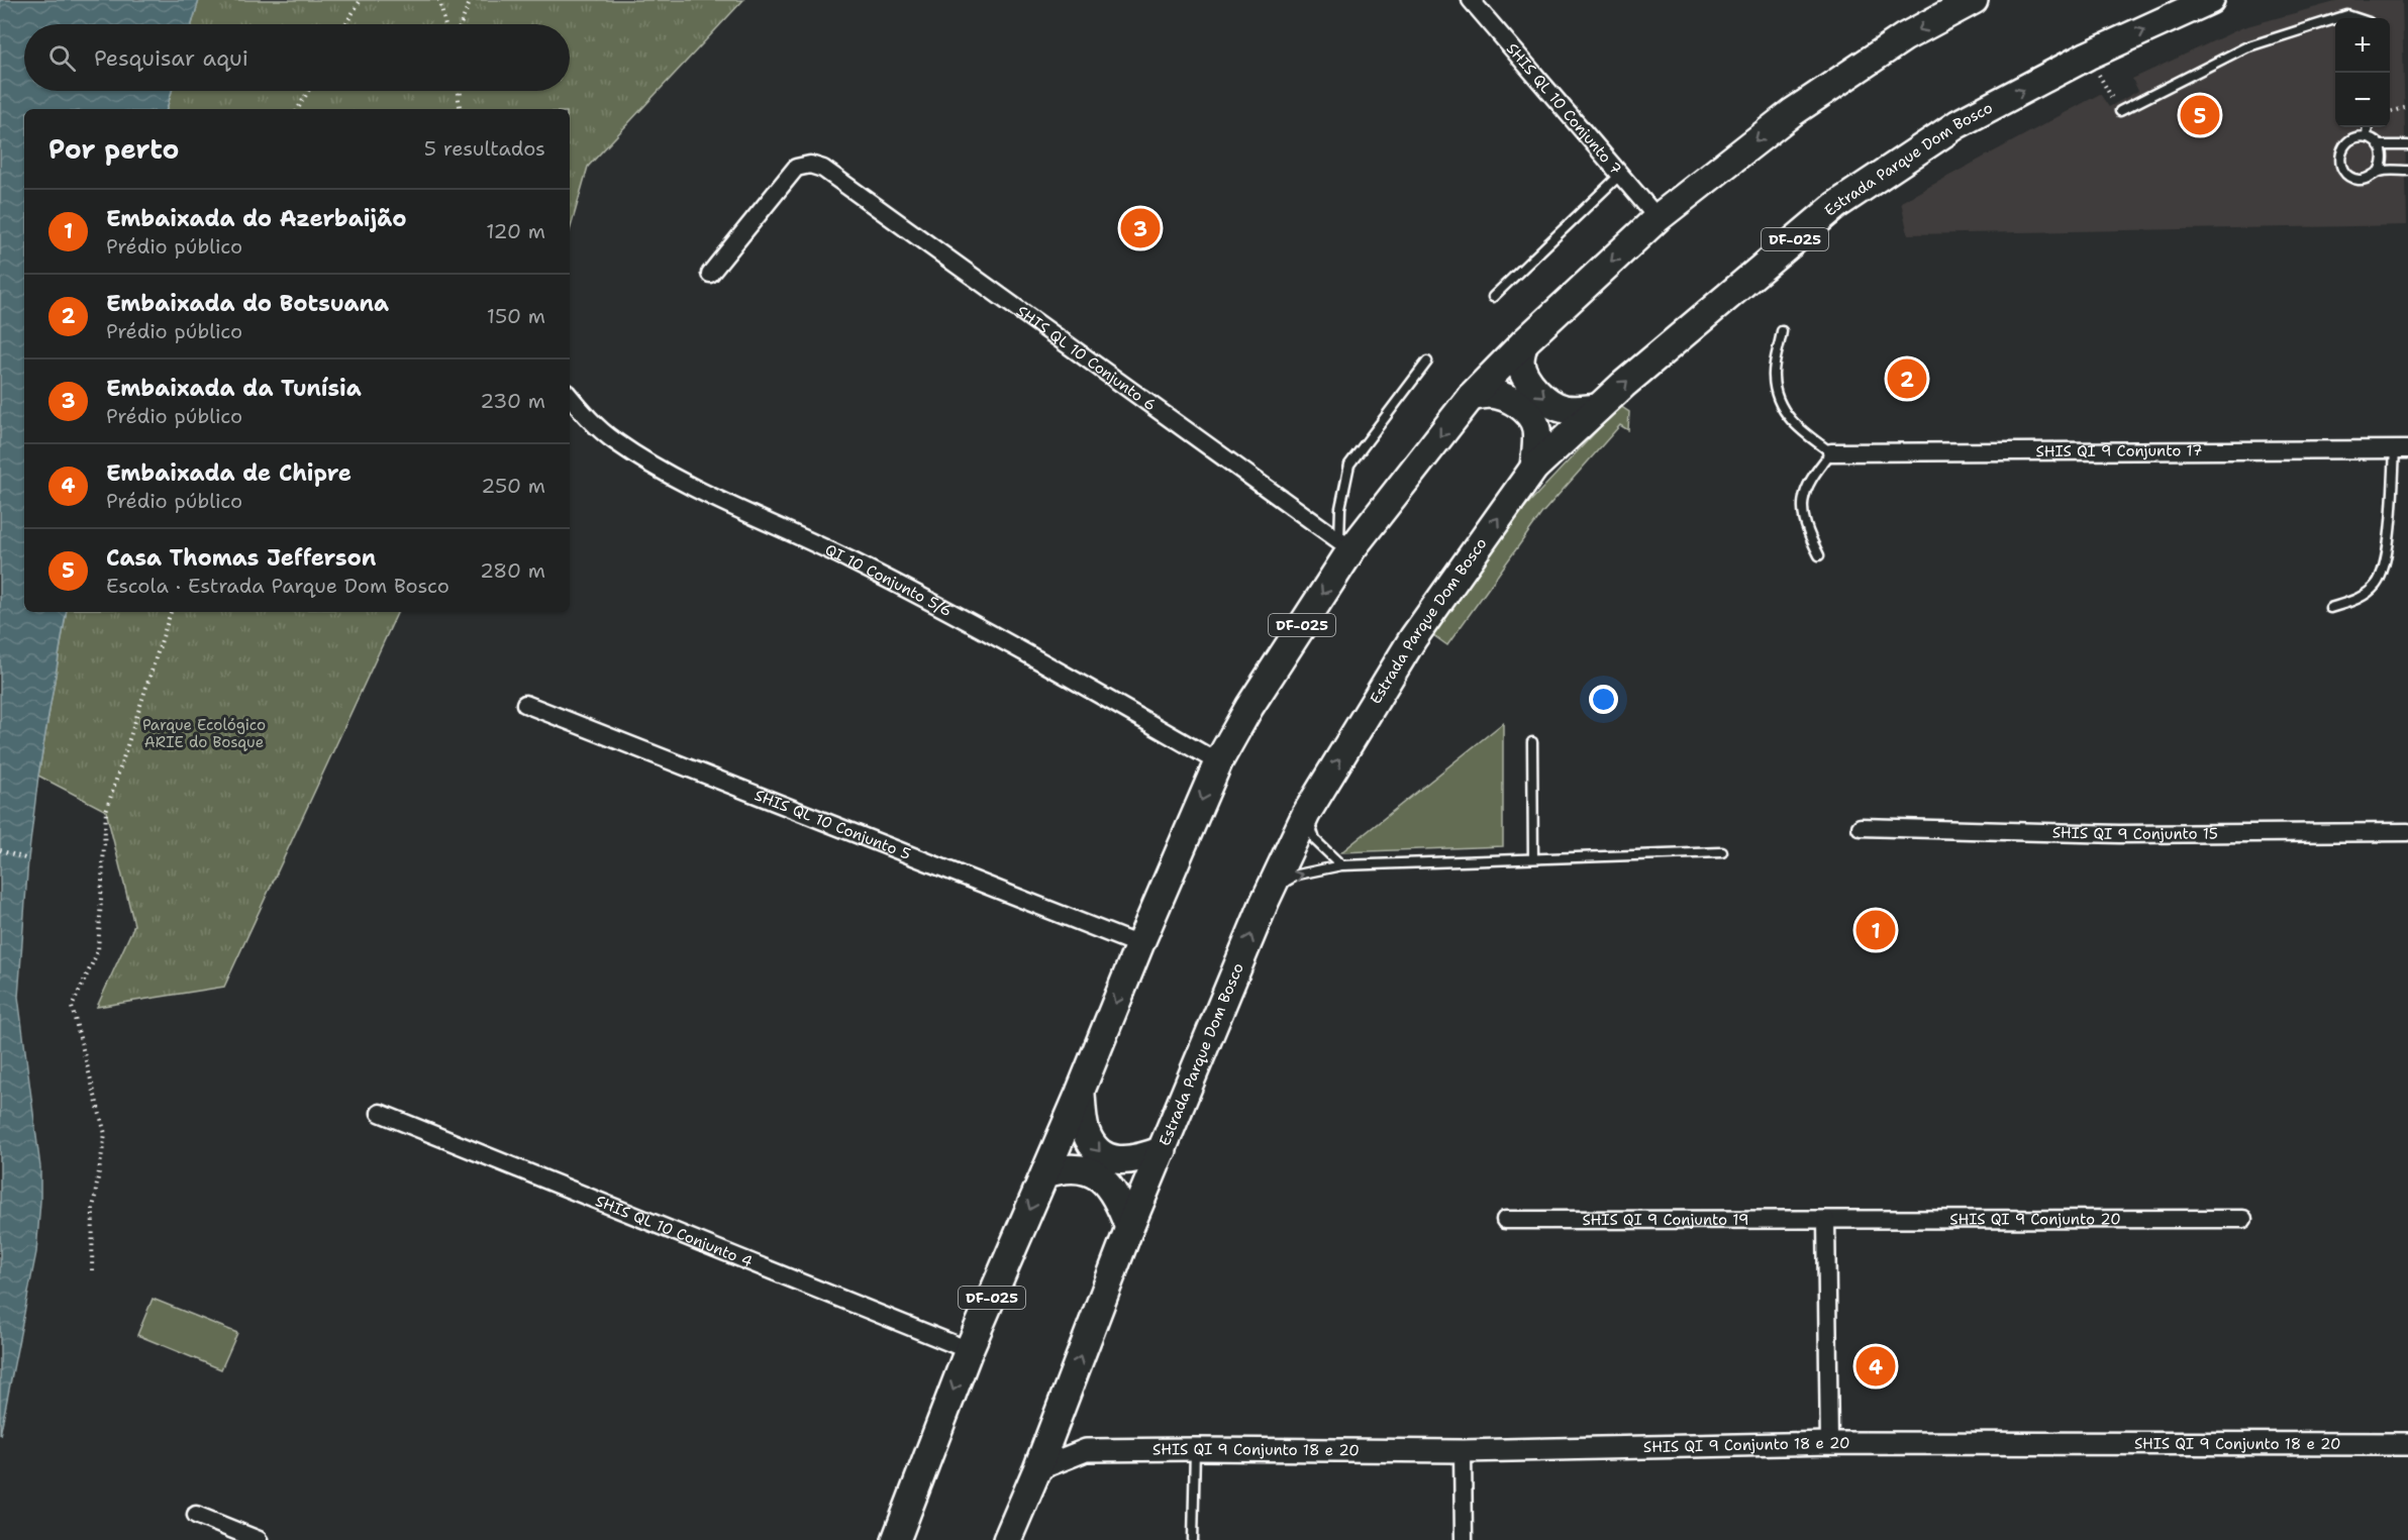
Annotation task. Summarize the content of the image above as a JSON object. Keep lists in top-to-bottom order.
{
  "streets": {
    "main road": ["Estrada Parque Dom Bosco", "DF-025"],
    "street": [
      "SHIS QL 10 Conjunto 7",
      "SHIS QL 10 Conjunto 6",
      "SHIS QI 9 Conjunto 17",
      "QI 10 Conjunto 5/6",
      "SHIS QL 10 Conjunto 5",
      "SHIS QI 9 Conjunto 15",
      "SHIS QI 9 Conjunto 19",
      "SHIS QI 9 Conjunto 20",
      "SHIS QL 10 Conjunto 4",
      "SHIS QI 9 Conjunto 18 e 20"
    ]
  },
  "crossings": [
    ["SHIS QL 10 Conjunto 7", "DF-025"],
    ["Estrada Parque Dom Bosco", "SHIS QI 9 Conjunto 18 e 20"],
    ["DF-025", "SHIS QL 10 Conjunto 6"],
    ["DF-025", "QI 10 Conjunto 5/6"],
    ["DF-025", "SHIS QL 10 Conjunto 5"],
    ["DF-025", "SHIS QL 10 Conjunto 4"],
    ["SHIS QI 9 Conjunto 19", "SHIS QI 9 Conjunto 20"]
  ],
  "parks": ["Parque Ecológico ARIE do Bosque"],
  "page": {
    "map_buttons": ["+", "−"],
    "search": "Pesquisar aqui",
    "pins": [
      "5",
      "3",
      "2",
      "1",
      "4"
    ],
    "heading": ["Por perto", "5 resultados"],
    "list": [
      {
        "mark": "1",
        "name": "Embaixada do Azerbaijão",
        "note": "Prédio público",
        "value": "120 m"
      },
      {
        "mark": "2",
        "name": "Embaixada do Botsuana",
        "note": "Prédio público",
        "value": "150 m"
      },
      {
        "mark": "3",
        "name": "Embaixada da Tunísia",
        "note": "Prédio público",
        "value": "230 m"
      },
      {
        "mark": "4",
        "name": "Embaixada de Chipre",
        "note": "Prédio público",
        "value": "250 m"
      },
      {
        "mark": "5",
        "name": "Casa Thomas Jefferson",
        "note": "Escola · Estrada Parque Dom Bosco",
        "value": "280 m"
      }
    ]
  }
}
